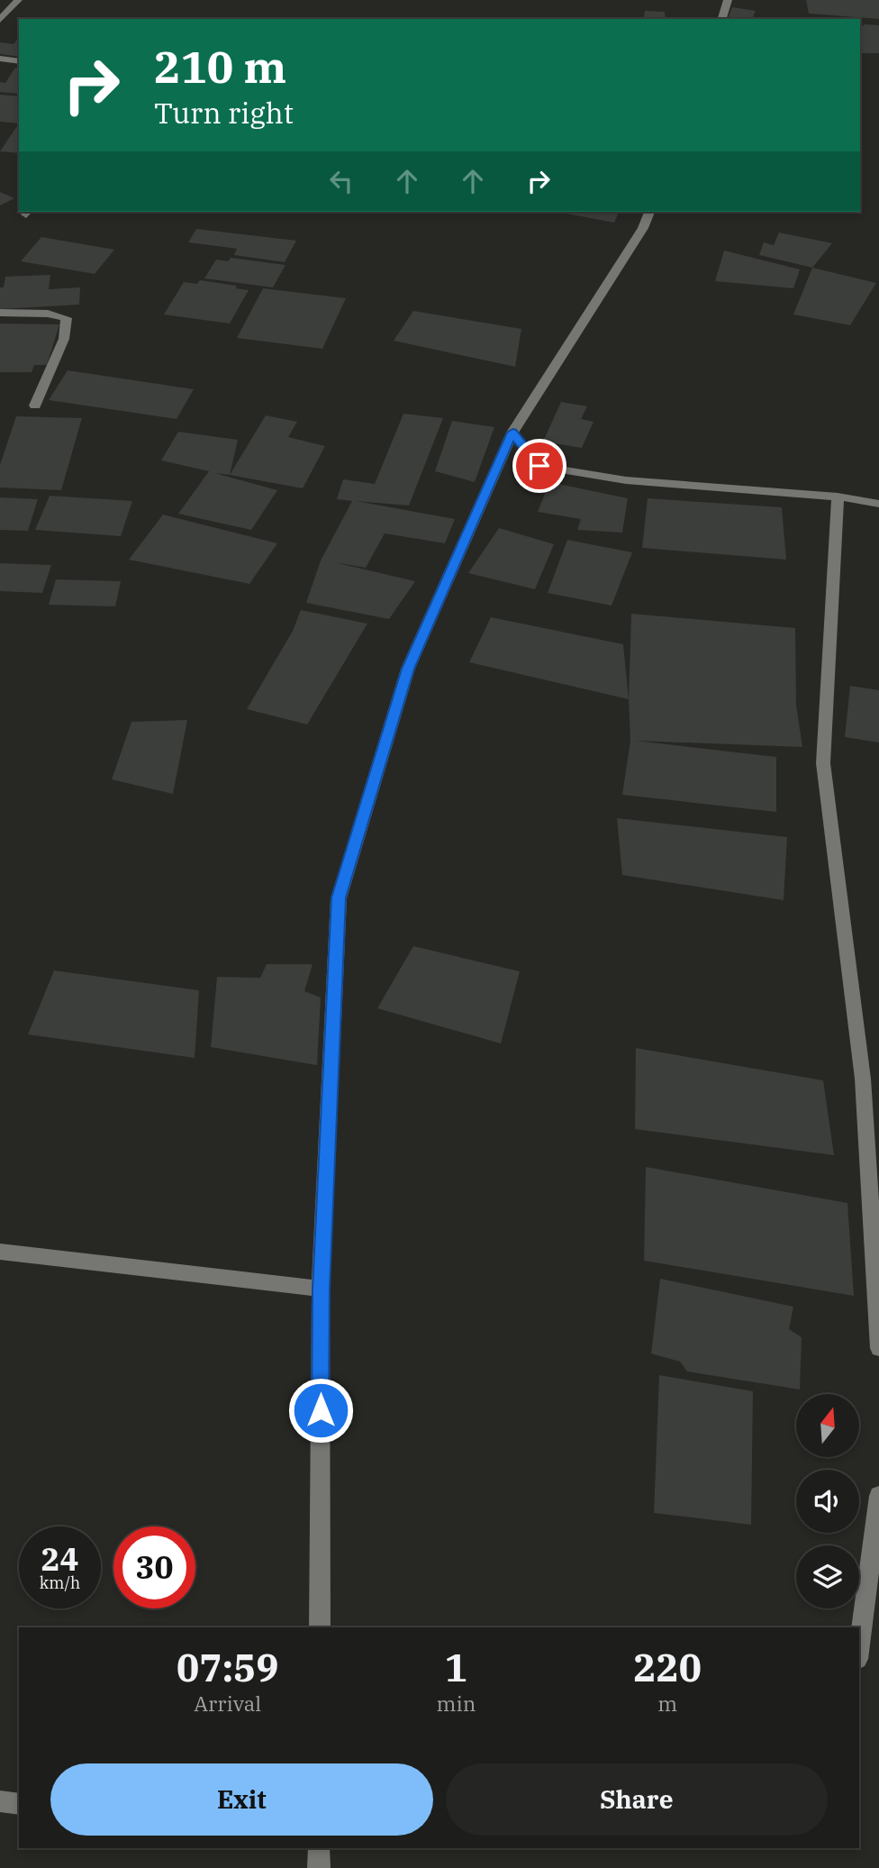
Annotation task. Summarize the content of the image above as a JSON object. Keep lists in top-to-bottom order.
{
  "north": "top",
  "page": {
    "turn": ["210 m", "Turn right"],
    "speed": "24 km/h",
    "limit": "30",
    "eta": [
      "07:59",
      "Arrival",
      "1",
      "min",
      "220",
      "m"
    ],
    "buttons": ["Exit", "Share"]
  }
}
